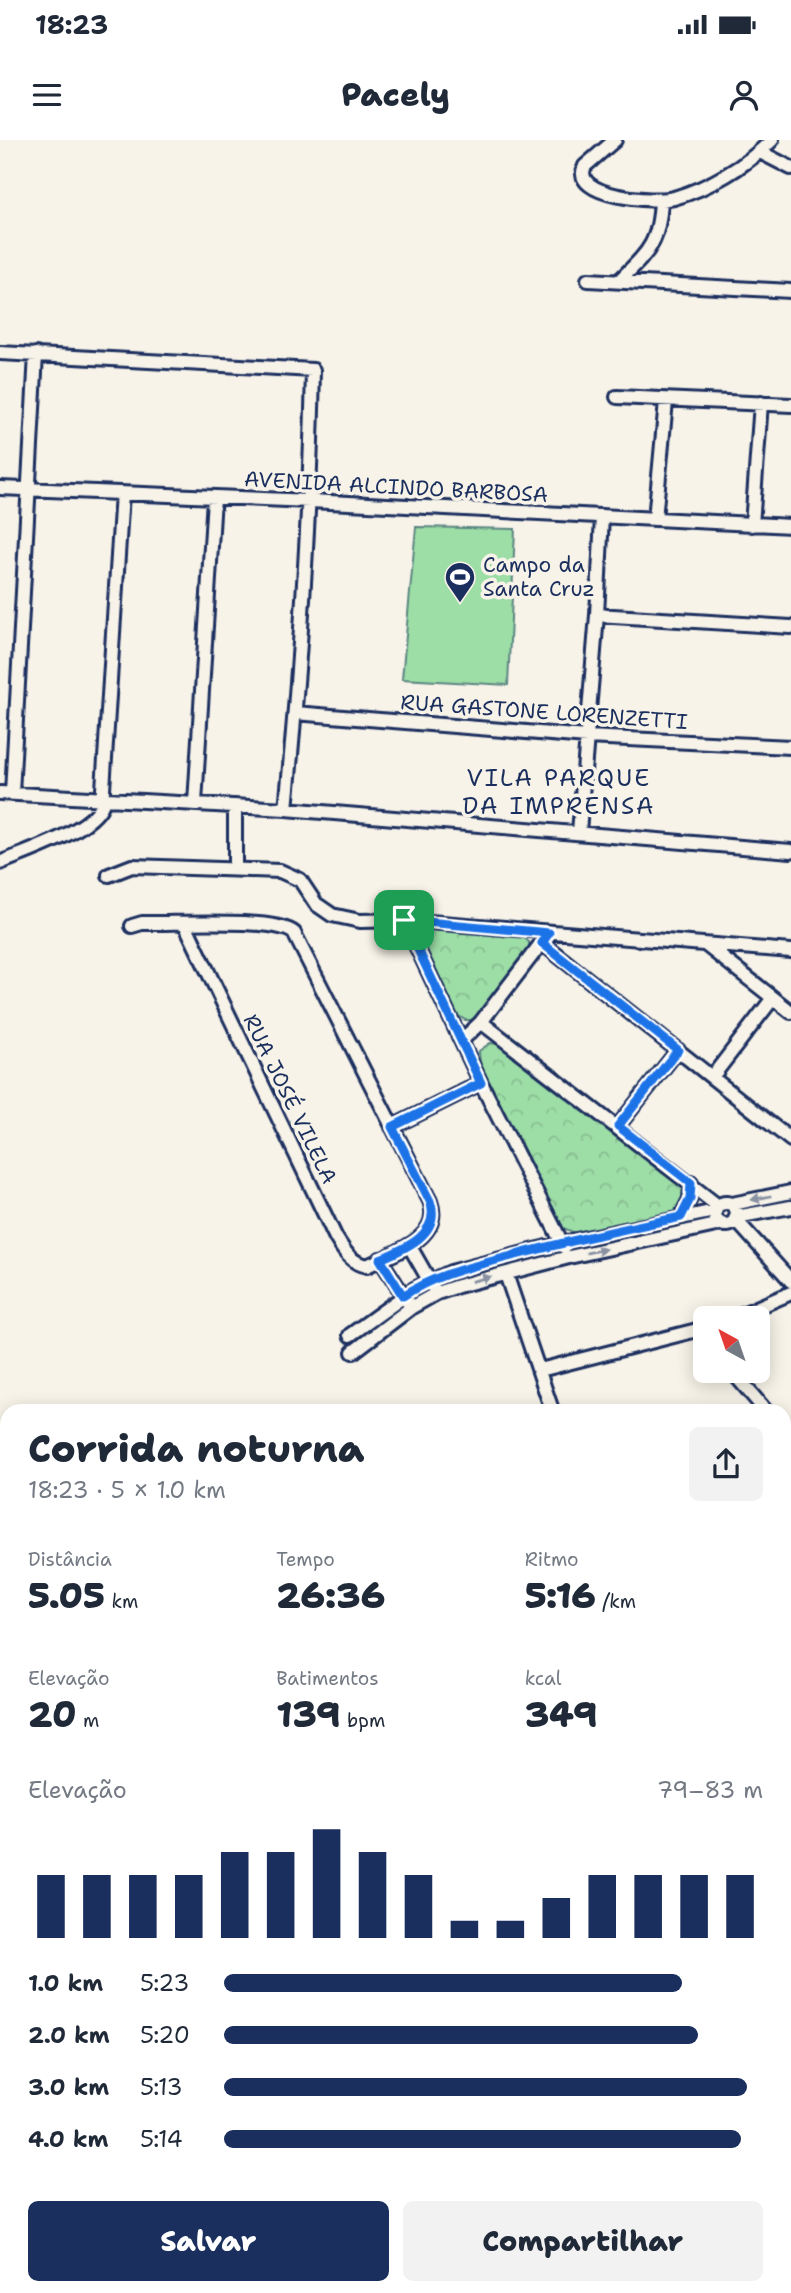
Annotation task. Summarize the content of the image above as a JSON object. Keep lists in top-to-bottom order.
{
  "streets": {
    "street": ["AVENIDA ALCINDO BARBOSA", "RUA GASTONE LORENZETTI", "RUA JOSÉ VILELA"]
  },
  "districts": ["VILA PARQUE DA IMPRENSA"],
  "places": {
    "sports": ["Campo da Santa Cruz"]
  },
  "north": "top left",
  "page": {
    "status": "18:23",
    "header": "Pacely",
    "heading": ["Corrida noturna", "18:23 · 5 × 1.0 km"],
    "stats": [
      ["Distância", "5.05 km"],
      ["Tempo", "26:36"],
      ["Ritmo", "5:16 /km"],
      ["Elevação", "20 m"],
      ["Batimentos", "139 bpm"],
      ["kcal", "349"]
    ],
    "chart": ["Elevação", "79–83 m"],
    "list": [
      {
        "name": "1.0 km",
        "note": "5:23"
      },
      {
        "name": "2.0 km",
        "note": "5:20"
      },
      {
        "name": "3.0 km",
        "note": "5:13"
      },
      {
        "name": "4.0 km",
        "note": "5:14"
      }
    ],
    "buttons": ["Salvar", "Compartilhar"]
  }
}
